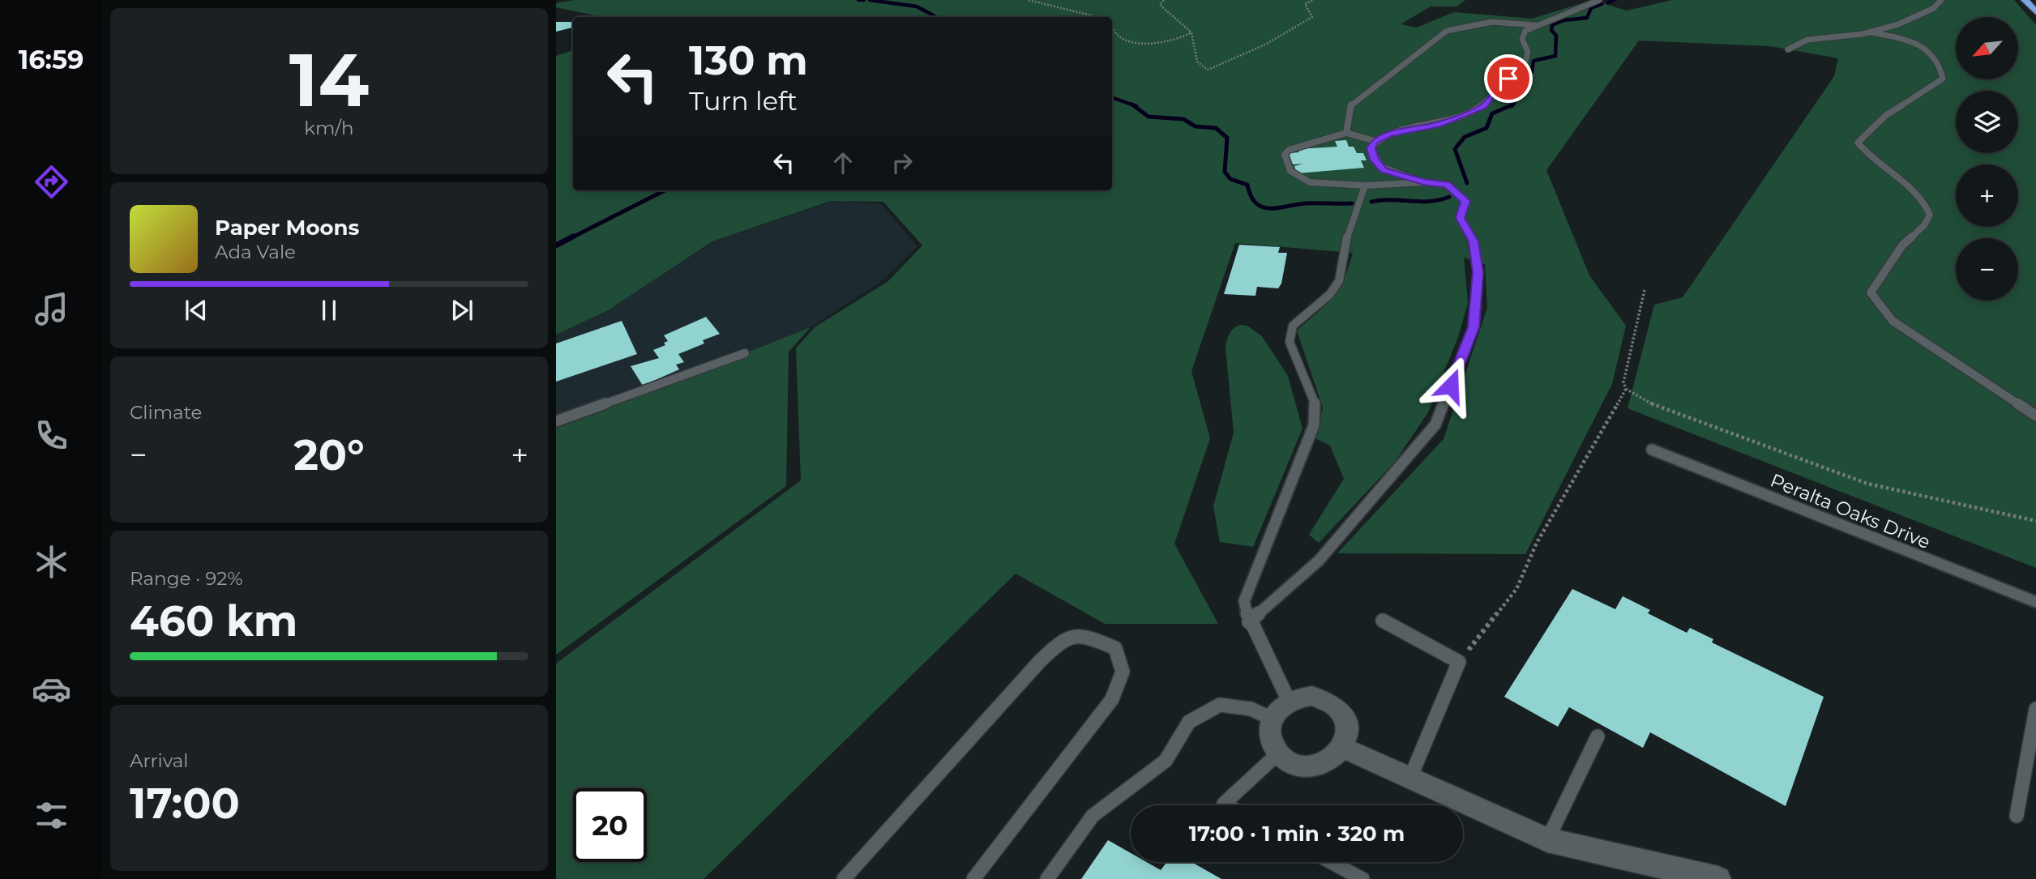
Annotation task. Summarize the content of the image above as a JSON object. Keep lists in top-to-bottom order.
{
  "streets": {
    "lane": ["Peralta Oaks Drive"]
  },
  "north": "bottom left",
  "page": {
    "tabs": "16:59",
    "tile": [
      ["14", "km/h"],
      "Climate",
      ["Range · 92%", "460 km"],
      ["Arrival", "17:00"]
    ],
    "map_buttons": ["+", "−"],
    "turn": ["130 m", "Turn left"],
    "song": ["Paper Moons", "Ada Vale"],
    "heat": ["−", "20°", "+"],
    "limit": "20",
    "trip": "17:00 · 1 min · 320 m"
  }
}
